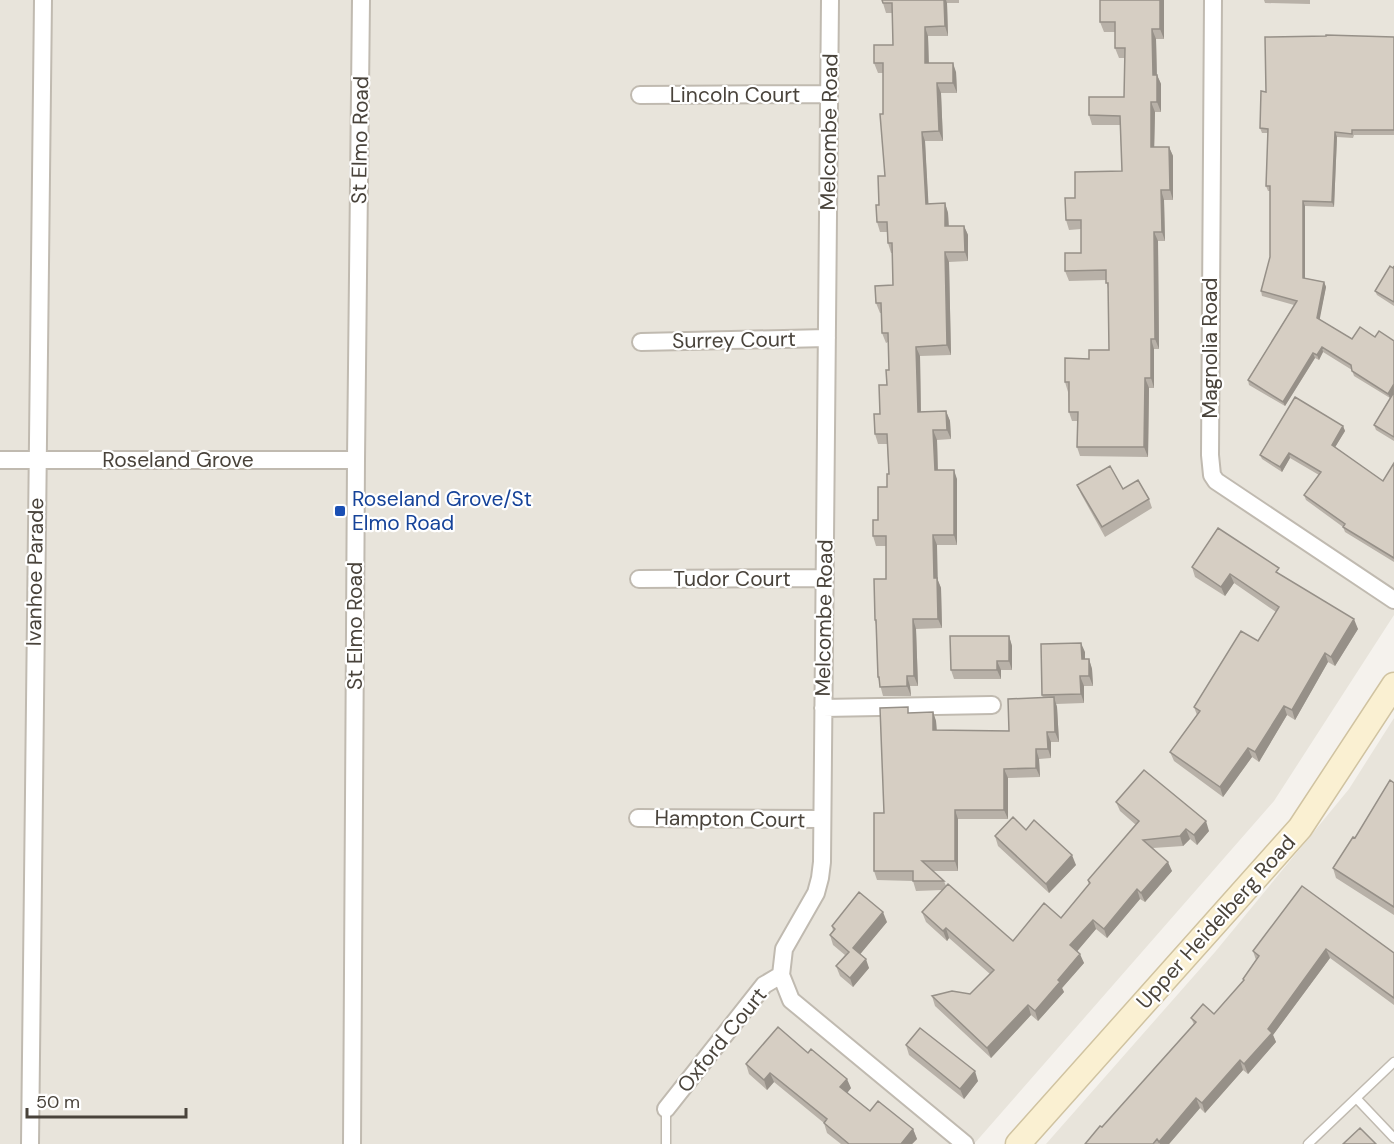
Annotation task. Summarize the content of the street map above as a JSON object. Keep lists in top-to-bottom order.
{
  "streets": {
    "main road": ["Upper Heidelberg Road"],
    "street": [
      "Lincoln Court",
      "Melcombe Road",
      "St Elmo Road",
      "Surrey Court",
      "Magnolia Road",
      "Roseland Grove",
      "Ivanhoe Parade",
      "Tudor Court",
      "Hampton Court",
      "Oxford Court"
    ]
  },
  "crossings": [
    ["Lincoln Court", "Melcombe Road"],
    ["Melcombe Road", "Surrey Court"],
    ["Melcombe Road", "Tudor Court"],
    ["Melcombe Road", "Hampton Court"],
    ["Melcombe Road", "Oxford Court"],
    ["St Elmo Road", "Roseland Grove"],
    ["Roseland Grove", "Ivanhoe Parade"]
  ],
  "places": {
    "transit": ["Roseland Grove/St Elmo Road"]
  },
  "scale_bar": "50 m"
}
